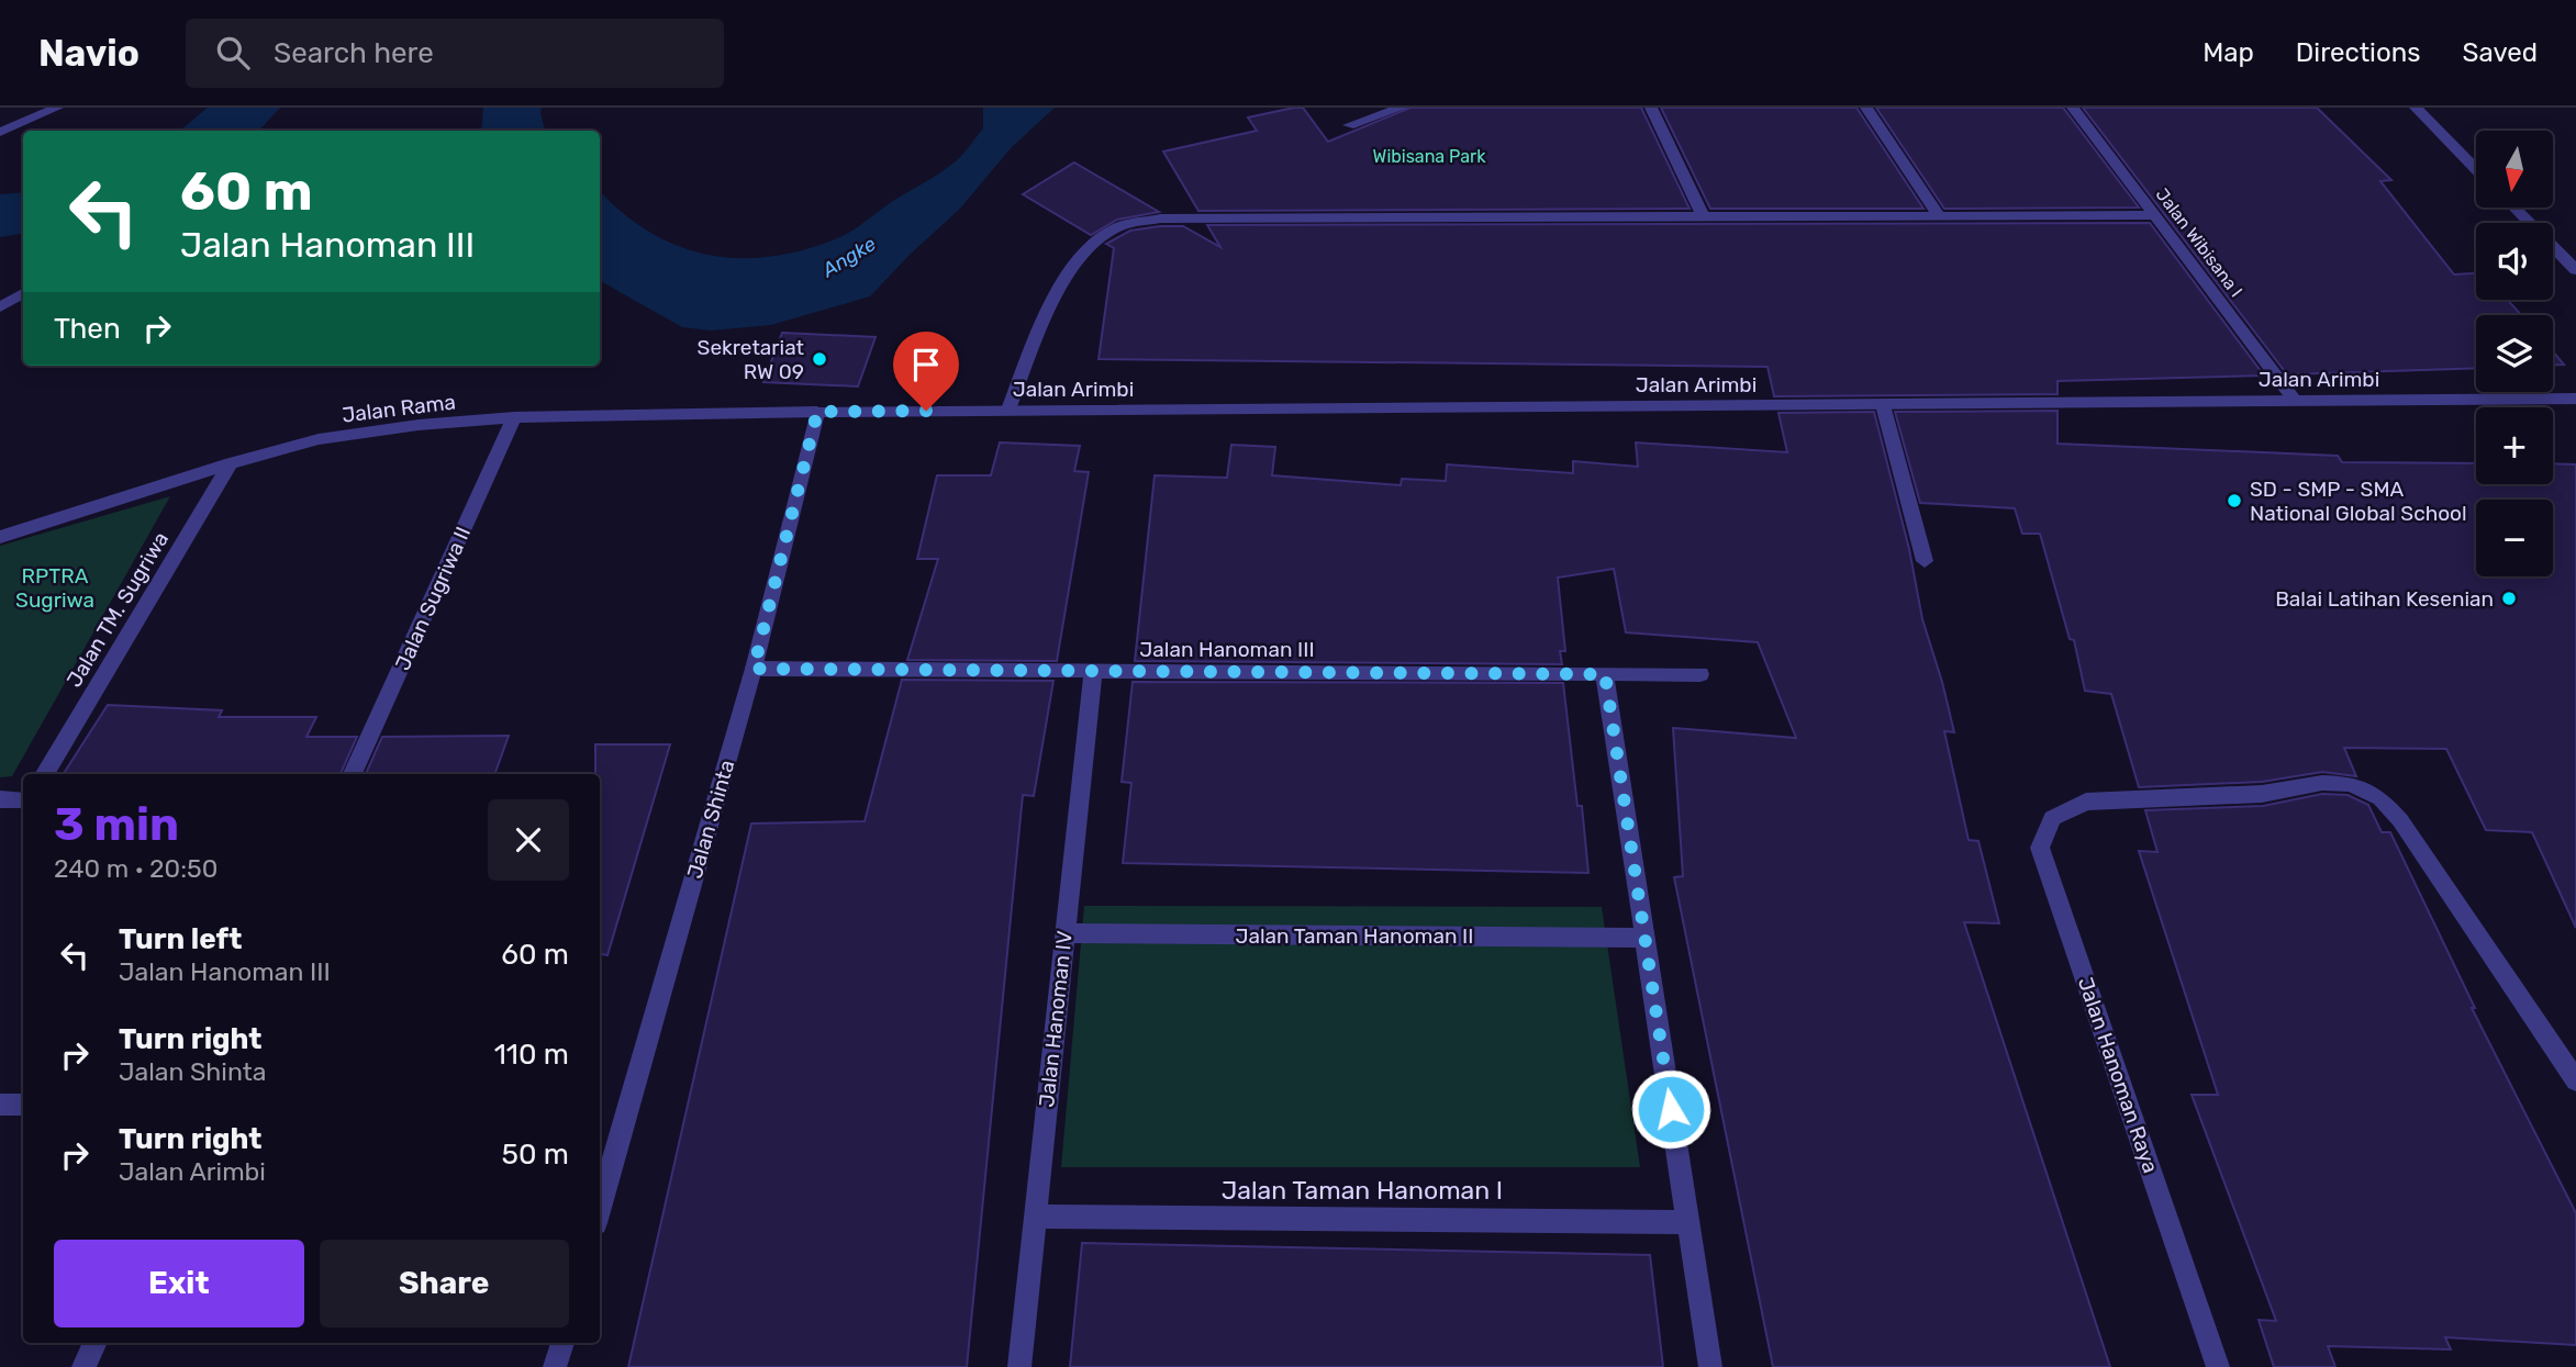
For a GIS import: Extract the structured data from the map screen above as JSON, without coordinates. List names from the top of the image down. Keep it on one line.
{"streets":{"street":["Jalan Wibisana I","Jalan Arimbi","Jalan Rama","Jalan Sugriwa II","Jalan TM. Sugriwa","Jalan Hanoman III","Jalan Shinta","Jalan Taman Hanoman II","Jalan Hanoman IV","Jalan Hanoman Raya","Jalan Taman Hanoman I"]},"crossings":[["Jalan Wibisana I","Jalan Arimbi"],["Jalan Arimbi","Jalan Rama"],["Jalan Arimbi","Jalan Shinta"],["Jalan Rama","Jalan Sugriwa II"],["Jalan Rama","Jalan TM. Sugriwa"],["Jalan Rama","Jalan Shinta"],["Jalan Hanoman III","Jalan Shinta"],["Jalan Hanoman III","Jalan Hanoman IV"],["Jalan Taman Hanoman II","Jalan Hanoman IV"],["Jalan Hanoman IV","Jalan Taman Hanoman I"]],"water":["Angke"],"parks":["Wibisana Park","RPTRA Sugriwa"],"places":["Sekretariat RW 09","SD - SMP - SMA National Global School","Balai Latihan Kesenian"],"north":"bottom","page":{"header":"Navio","search":"Search here","nav":["Map","Directions","Saved"],"map_buttons":["+","−"],"turn":["60 m","Jalan Hanoman III"],"then":"Then","heading":["3 min","240 m · 20:50"],"list":[{"name":"Turn left","note":"Jalan Hanoman III","value":"60 m"},{"name":"Turn right","note":"Jalan Shinta","value":"110 m"},{"name":"Turn right","note":"Jalan Arimbi","value":"50 m"}],"buttons":["Exit","Share"]}}
